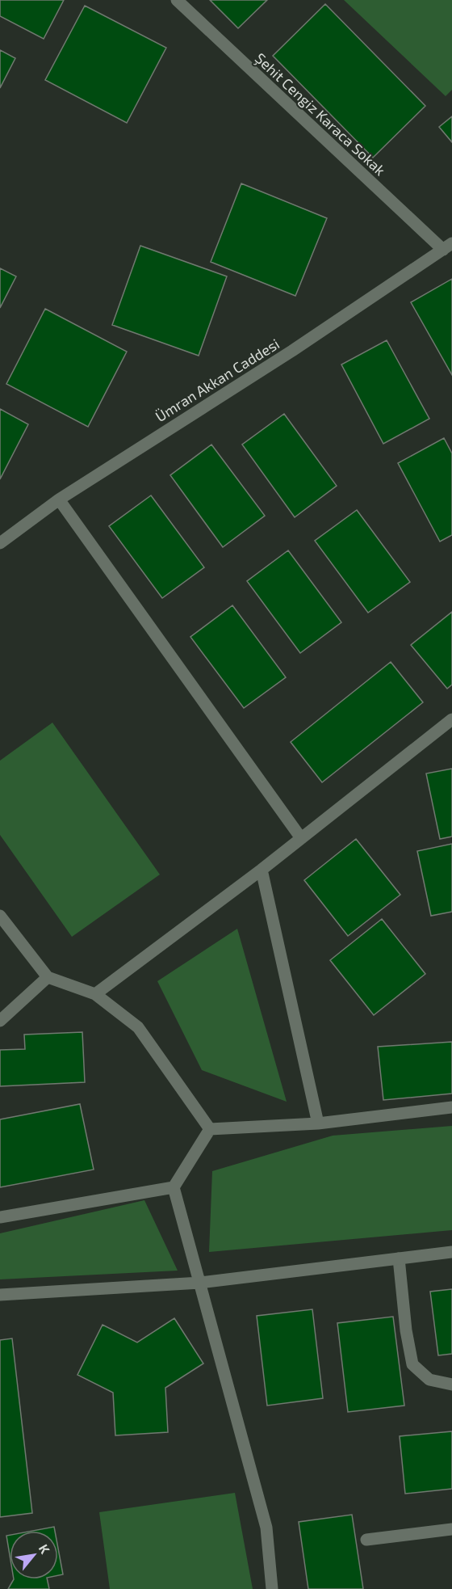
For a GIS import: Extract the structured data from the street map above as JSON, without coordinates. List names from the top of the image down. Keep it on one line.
{"streets":{"street":["Şehit Cengiz Karaca Sokak","Ümran Akkan Caddesi"]},"crossings":[["Şehit Cengiz Karaca Sokak","Ümran Akkan Caddesi"]],"north":"top right"}
